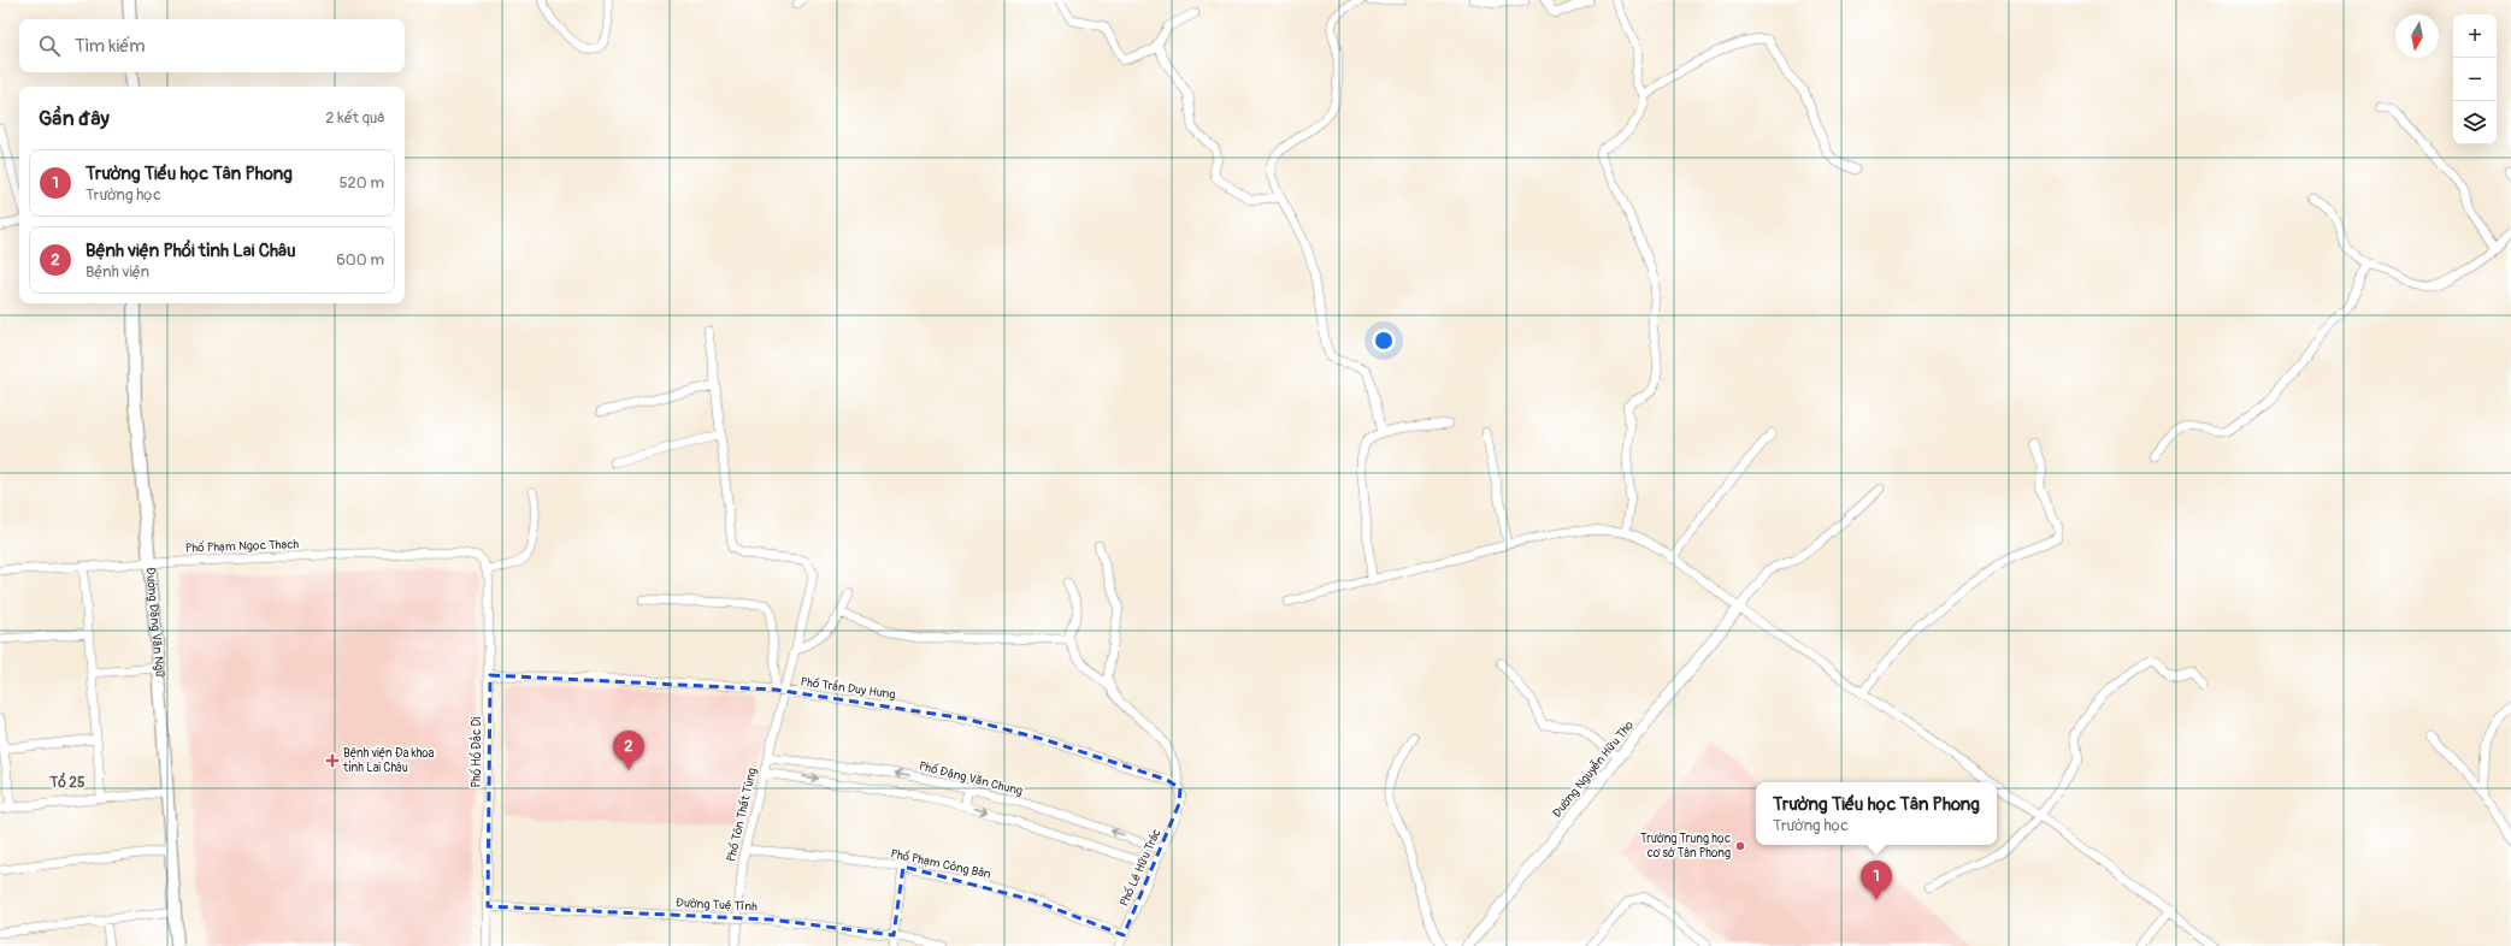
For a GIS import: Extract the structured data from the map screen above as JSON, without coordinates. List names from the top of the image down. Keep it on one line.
{"streets":{"main road":["Đường Đặng Văn Ngữ"],"street":["Phố Phạm Ngọc Thạch","Phố Trần Duy Hưng","Phố Hồ Đắc Di","Đường Nguyễn Hữu Thọ","Phố Đặng Văn Chung","Phố Tôn Thất Tùng","Phố Phạm Công Bân","Phố Lê Hữu Trác","Đường Tuệ Tĩnh"]},"crossings":[["Phố Phạm Ngọc Thạch","Đường Đặng Văn Ngữ"],["Phố Phạm Ngọc Thạch","Phố Hồ Đắc Di"],["Phố Trần Duy Hưng","Phố Hồ Đắc Di"],["Phố Trần Duy Hưng","Phố Tôn Thất Tùng"],["Phố Trần Duy Hưng","Phố Lê Hữu Trác"],["Phố Hồ Đắc Di","Đường Tuệ Tĩnh"],["Phố Đặng Văn Chung","Phố Tôn Thất Tùng"],["Phố Đặng Văn Chung","Phố Lê Hữu Trác"],["Phố Tôn Thất Tùng","Phố Phạm Công Bân"],["Phố Tôn Thất Tùng","Đường Tuệ Tĩnh"],["Phố Phạm Công Bân","Phố Lê Hữu Trác"]],"districts":["Tổ 25"],"places":{"health":["Bệnh viện Đa khoa tỉnh Lai Châu"],"other":["Trường Trung học cơ sở Tân Phong"]},"north":"bottom","page":{"map_buttons":["+","−"],"search":"Tìm kiếm","heading":["Gần đây","2 kết quả"],"list":[{"mark":"1","name":"Trường Tiểu học Tân Phong","note":"Trường học","value":"520 m"},{"mark":"2","name":"Bệnh viện Phổi tỉnh Lai Châu","note":"Bệnh viện","value":"600 m"}],"pins":["2","1"],"popup":["Trường Tiểu học Tân Phong","Trường học"]}}
